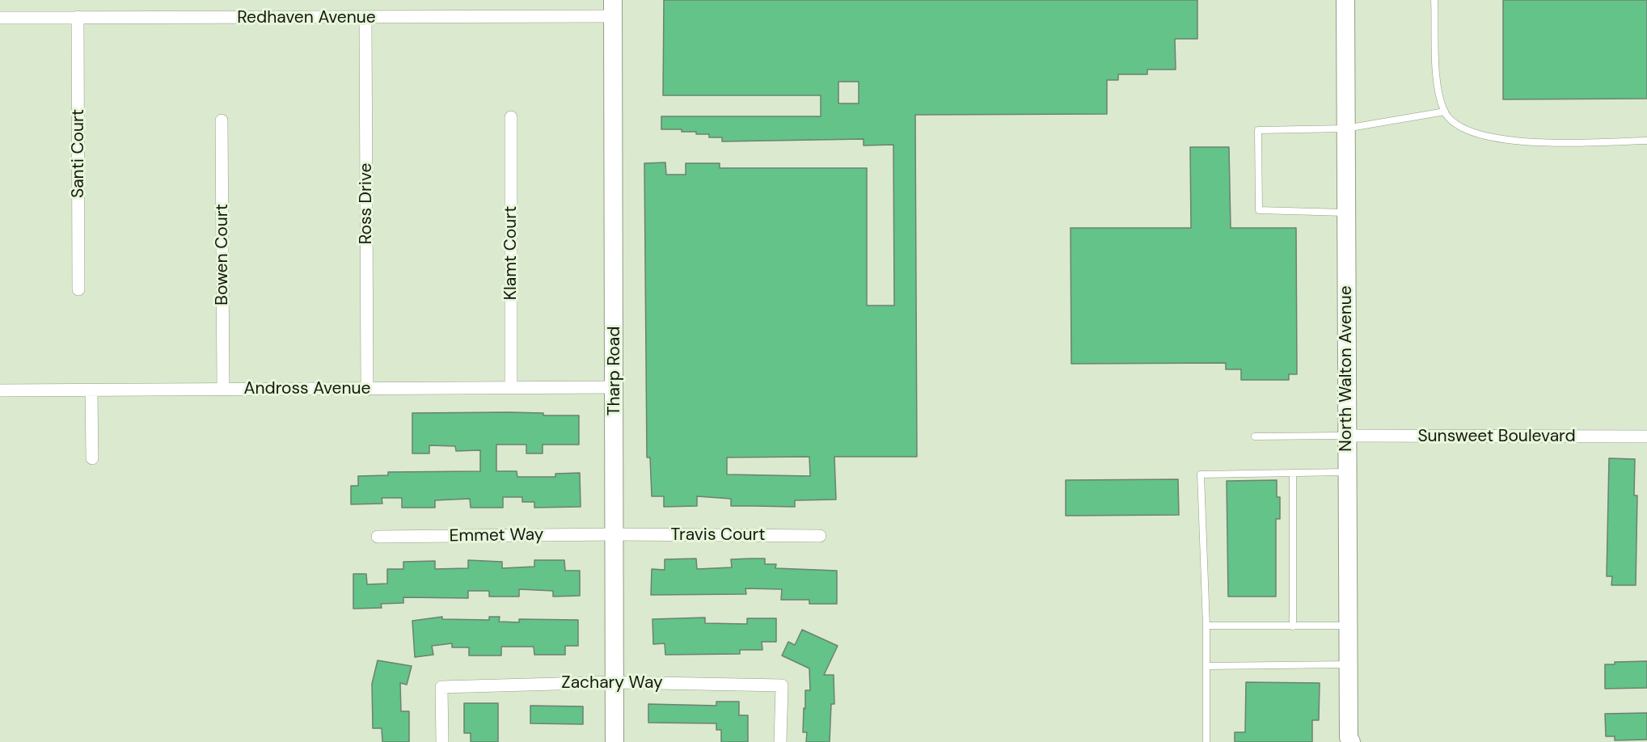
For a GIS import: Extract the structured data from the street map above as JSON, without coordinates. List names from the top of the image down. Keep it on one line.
{"streets":{"main road":["North Walton Avenue","Tharp Road"],"street":["Redhaven Avenue","Santi Court","Ross Drive","Klamt Court","Bowen Court","Andross Avenue","Sunsweet Boulevard","Travis Court","Emmet Way","Zachary Way"]},"crossings":[["Redhaven Avenue","Santi Court"],["Redhaven Avenue","Ross Drive"],["Redhaven Avenue","Tharp Road"],["Ross Drive","Andross Avenue"],["Klamt Court","Andross Avenue"],["Bowen Court","Andross Avenue"],["North Walton Avenue","Sunsweet Boulevard"],["Tharp Road","Andross Avenue"],["Tharp Road","Travis Court"],["Tharp Road","Emmet Way"],["Tharp Road","Zachary Way"],["Travis Court","Emmet Way"]]}
